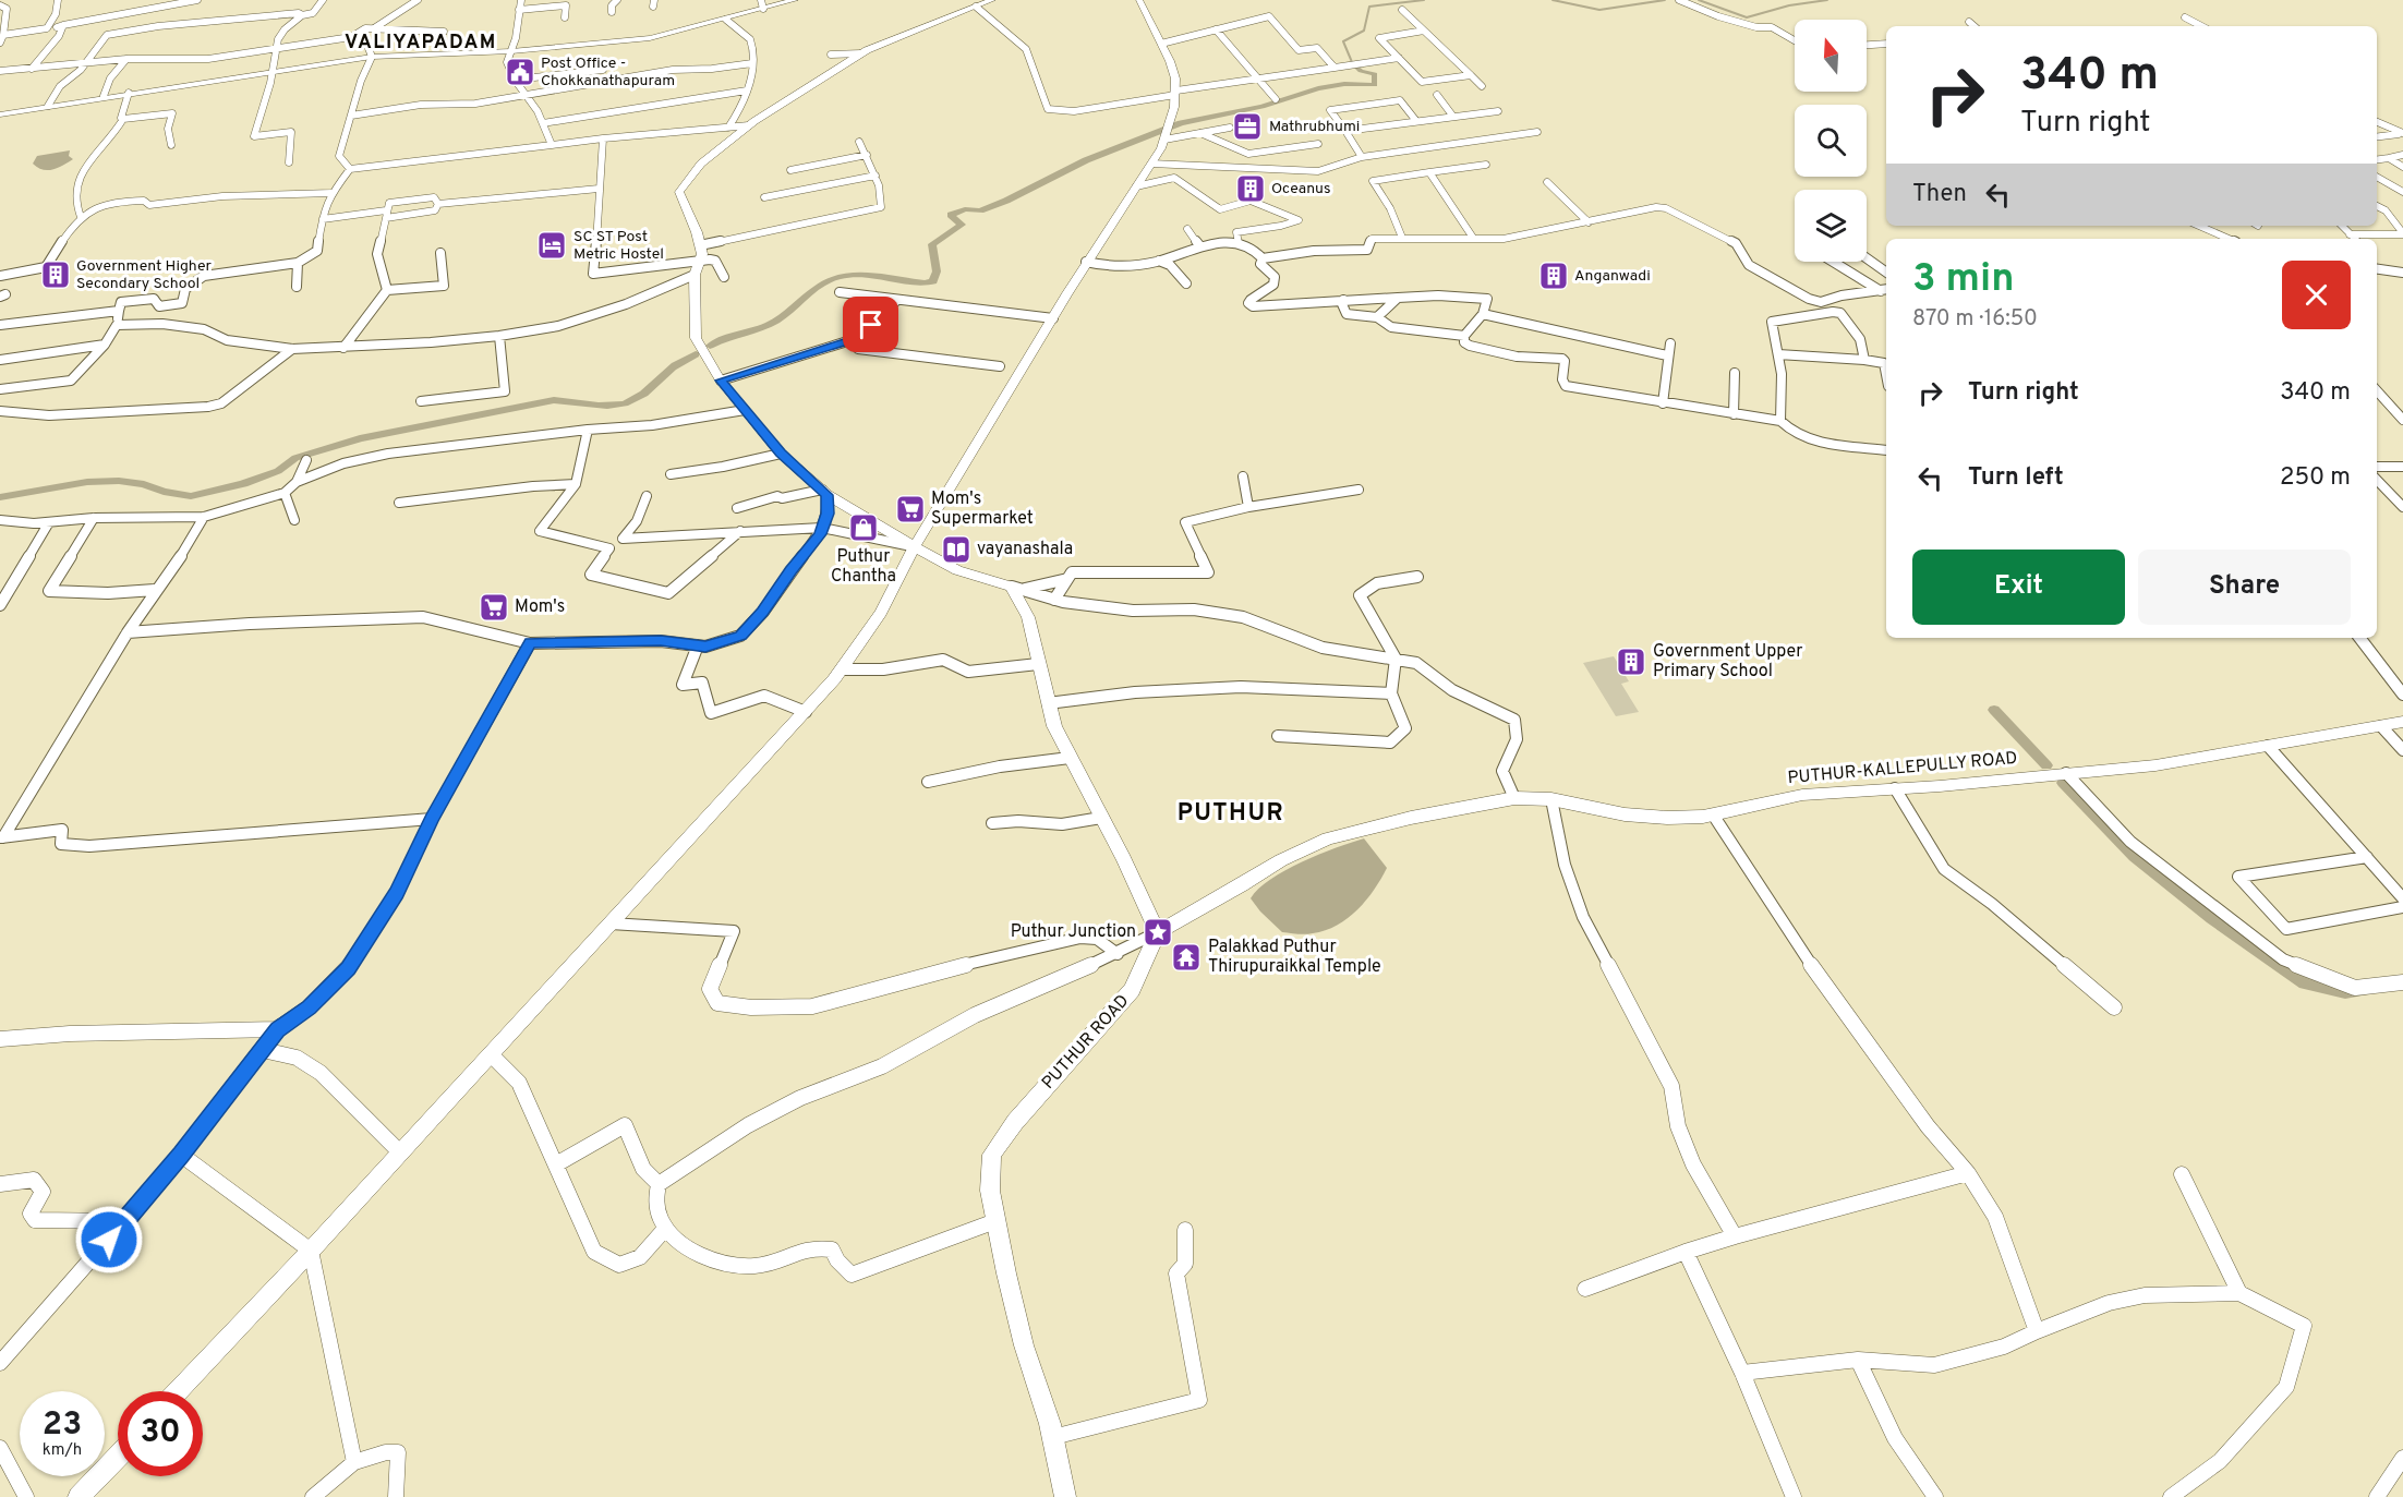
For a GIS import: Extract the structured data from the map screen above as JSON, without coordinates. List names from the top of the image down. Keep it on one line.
{"streets":{"street":["PUTHUR-KALLEPULLY ROAD","PUTHUR ROAD"]},"crossings":[["PUTHUR-KALLEPULLY ROAD","PUTHUR ROAD"]],"districts":["VALIYAPADAM","PUTHUR"],"places":{"public building":["Post Office - Chokkanathapuram"],"office":["Mathrubhumi"],"building":["Oceanus","Government Higher Secondary School","Anganwadi","Government Upper Primary School"],"hotel":["SC ST Post Metric Hostel"],"supermarket":["Mom's Supermarket","Mom's"],"shop":["Puthur Chantha"],"library":["vayanashala"],"place":["Puthur Junction"],"temple":["Palakkad Puthur Thirupuraikkal Temple"]},"north":"top","page":{"turn":["340 m","Turn right"],"then":"Then","heading":["3 min","870 m · 16:50"],"list":[{"name":"Turn right","value":"340 m"},{"name":"Turn left","value":"250 m"}],"buttons":["Exit","Share"],"speed":"23 km/h","limit":"30"}}
